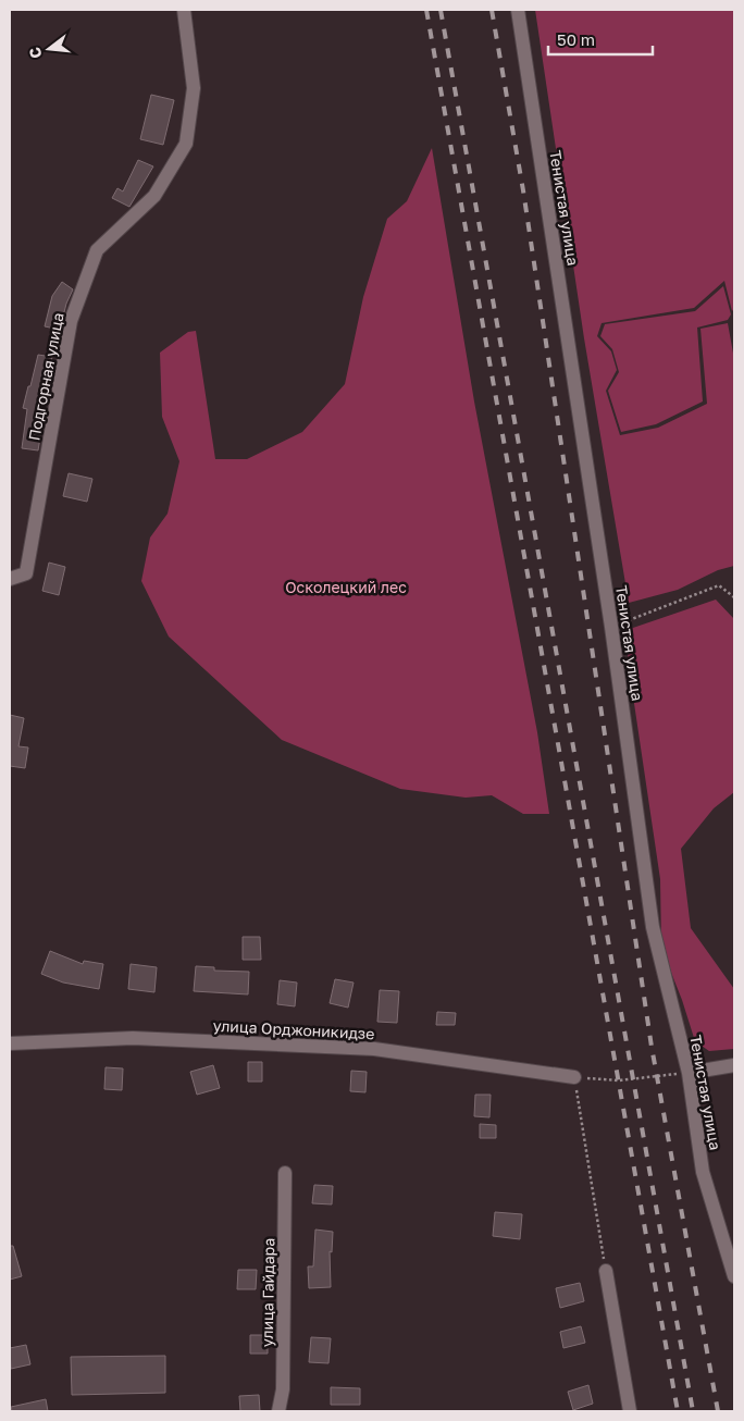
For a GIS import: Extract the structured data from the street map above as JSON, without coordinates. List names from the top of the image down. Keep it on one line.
{"streets":{"street":["Тенистая улица","Подгорная улица","улица Орджоникидзе","улица Гайдара"]},"parks":["Осколецкий лес"],"scale_bar":"50 m","north":"left"}
